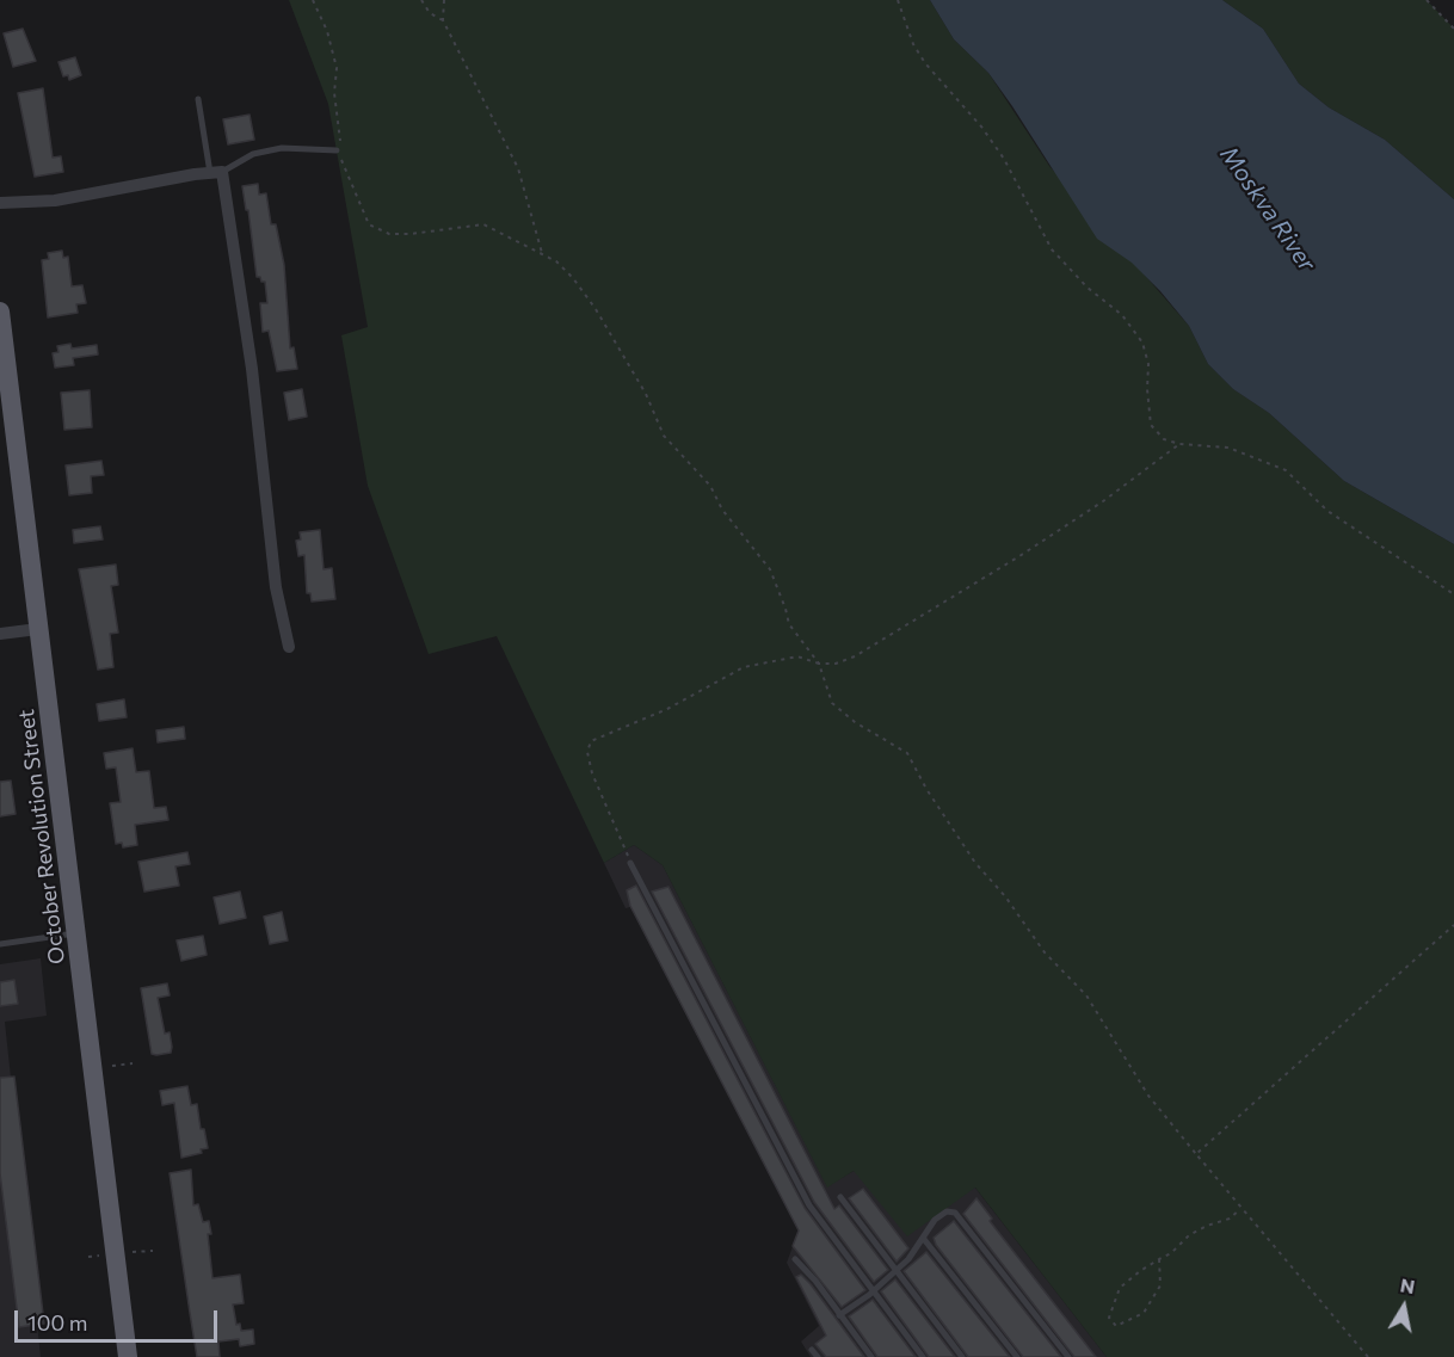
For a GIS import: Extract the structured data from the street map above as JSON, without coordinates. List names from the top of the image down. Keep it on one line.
{"streets":{"main road":["October Revolution Street"]},"water":["Moskva River"],"scale_bar":"100 m","north":"top"}
